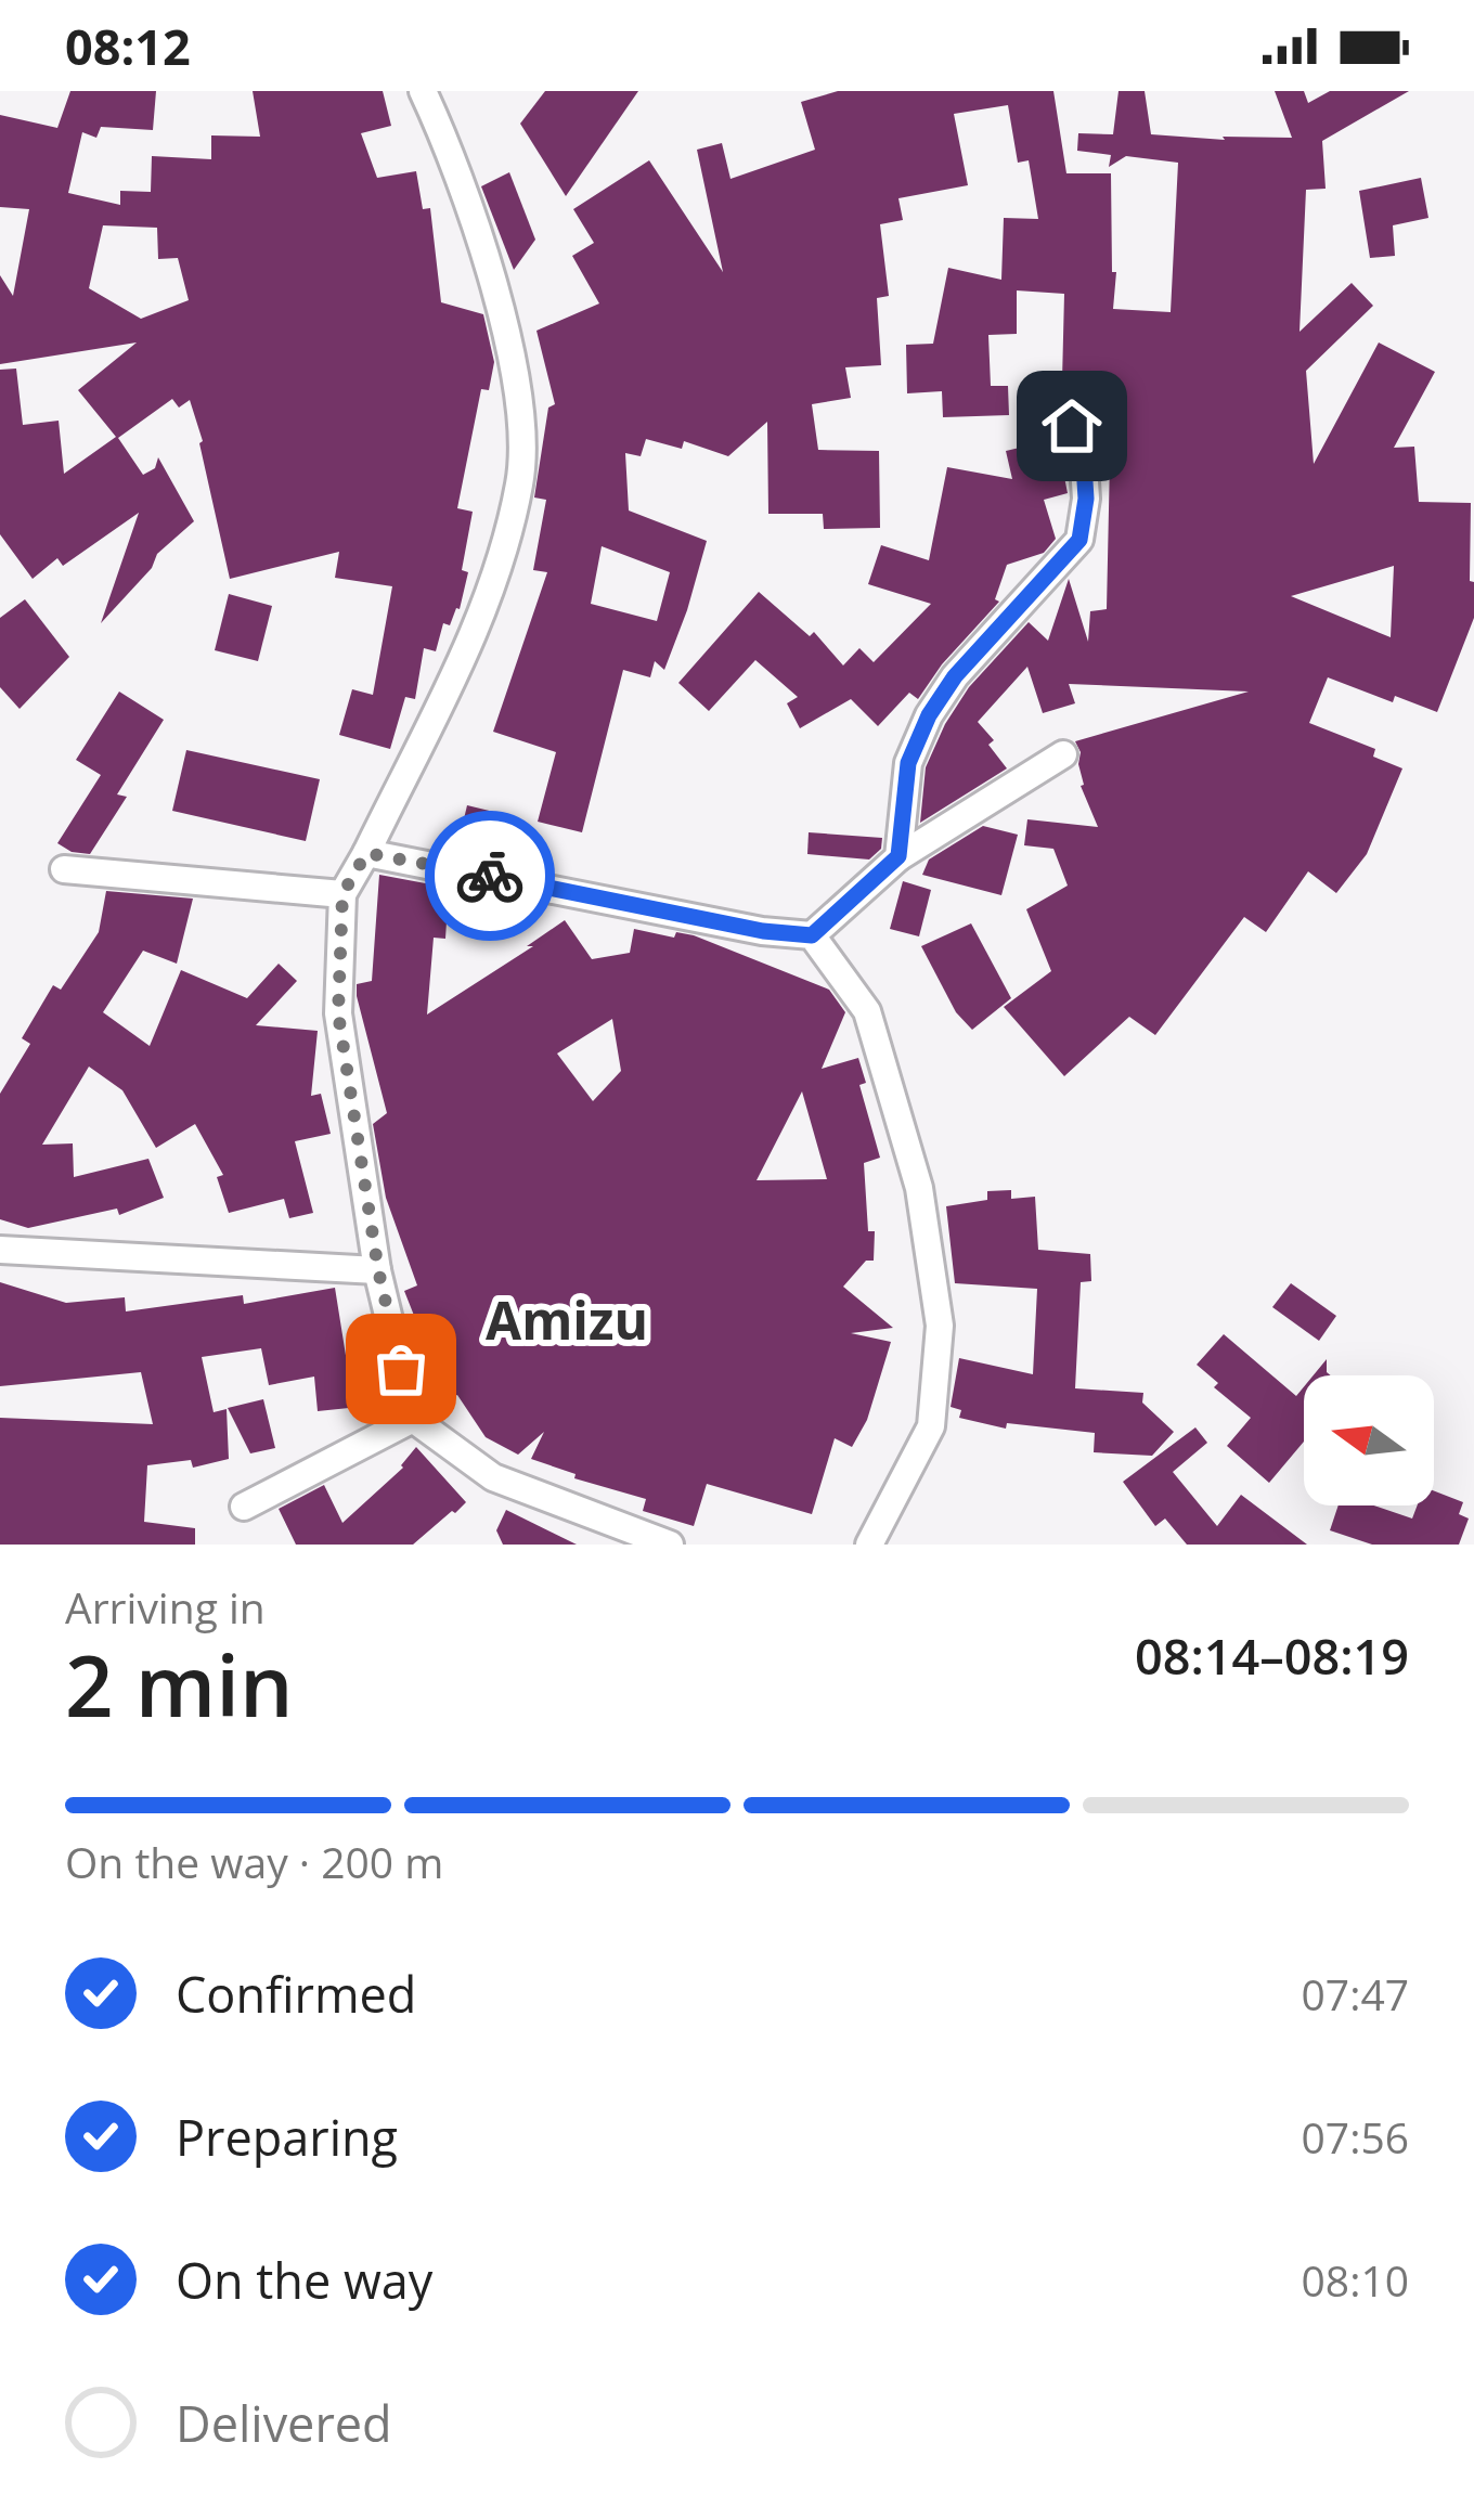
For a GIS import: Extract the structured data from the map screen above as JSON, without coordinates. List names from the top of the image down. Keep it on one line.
{"districts":["Amizu"],"north":"left","page":{"status":"08:12","heading":["2 min","Arriving in","08:14–08:19"],"bar":"On the way · 200 m","list":[["Confirmed","07:47"],["Preparing","07:56"],["On the way","08:10"],"Delivered"]}}
